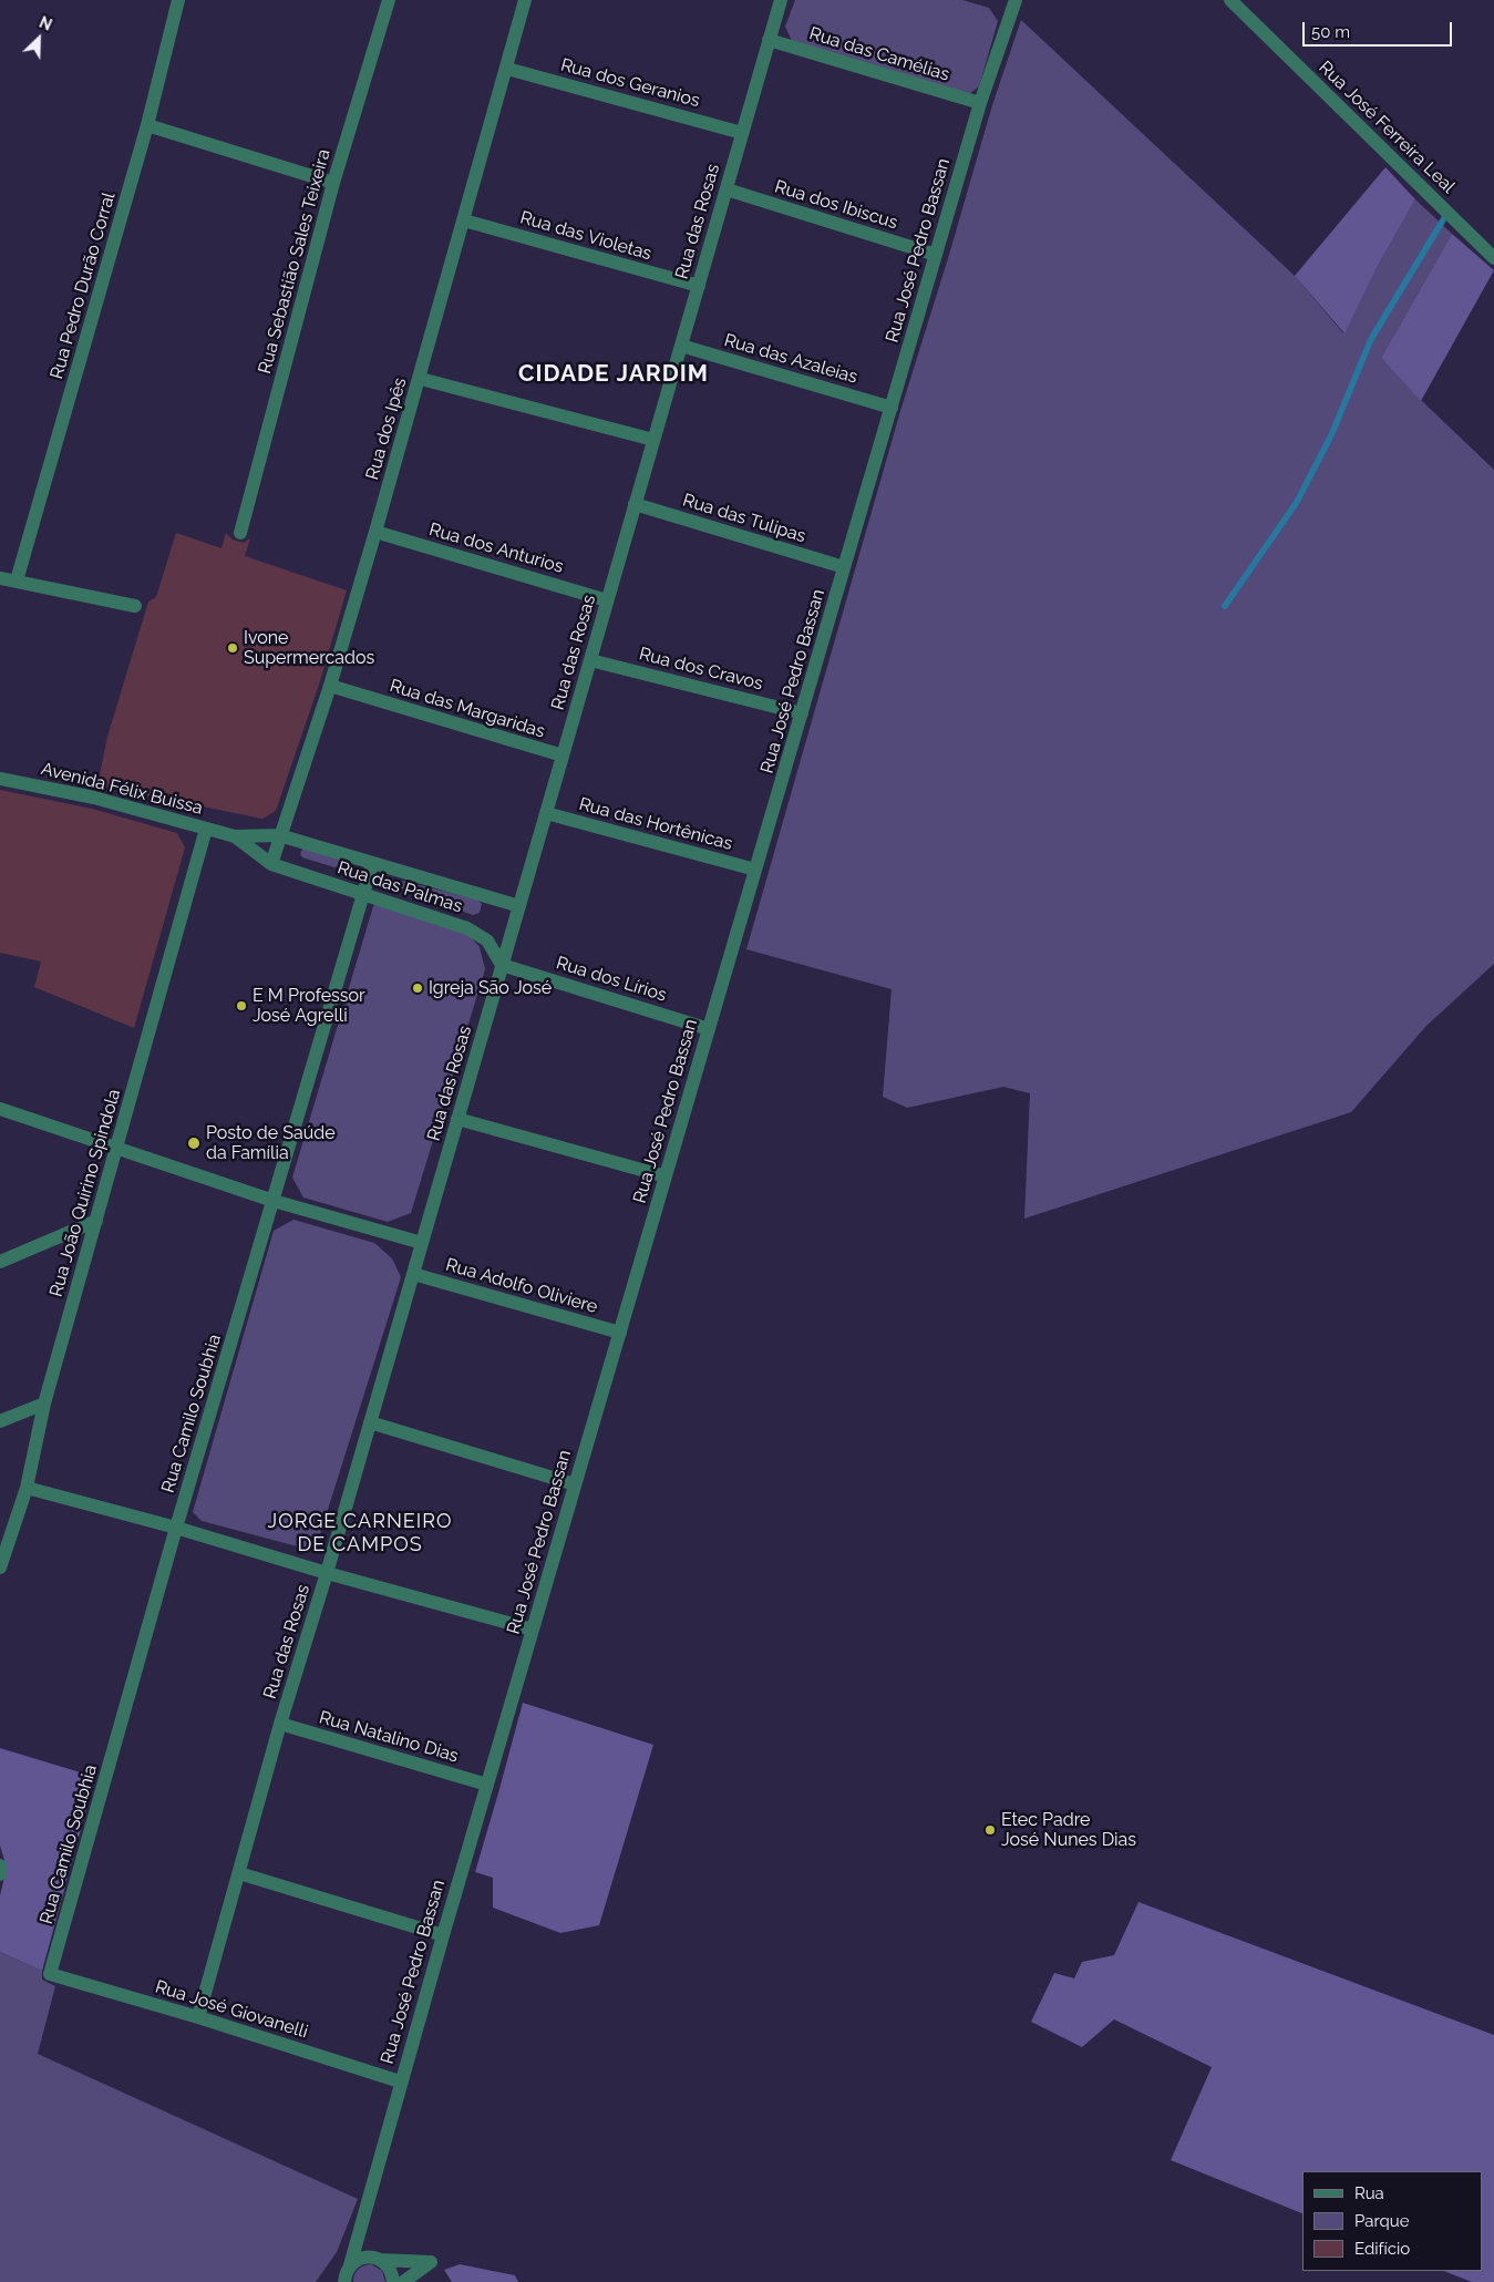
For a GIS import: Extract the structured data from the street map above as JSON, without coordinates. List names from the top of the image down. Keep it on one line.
{"streets":{"street":["Rua das Camélias","Rua dos Geranios","Rua José Ferreira Leal","Rua dos Ibiscus","Rua das Rosas","Rua das Violetas","Rua José Pedro Bassan","Rua Sebastião Sales Teixeira","Rua Pedro Durão Corral","Rua das Azaleias","Rua dos Ipês","Rua das Tulipas","Rua dos Anturios","Rua dos Cravos","Rua das Margaridas","Avenida Félix Buissa","Rua das Hortênicas","Rua das Palmas","Rua dos Lírios","Rua João Quirino Spindola","Rua Adolfo Oliviere","Rua Camilo Soubhia","Rua Natalino Dias","Rua José Giovanelli"]},"crossings":[["Rua das Camélias","Rua das Rosas"],["Rua das Camélias","Rua José Pedro Bassan"],["Rua dos Geranios","Rua das Rosas"],["Rua dos Geranios","Rua dos Ipês"],["Rua dos Ibiscus","Rua das Rosas"],["Rua dos Ibiscus","Rua José Pedro Bassan"],["Rua das Rosas","Rua das Violetas"],["Rua das Rosas","Rua das Azaleias"],["Rua das Rosas","Rua das Tulipas"],["Rua das Rosas","Rua dos Anturios"],["Rua das Rosas","Rua dos Cravos"],["Rua das Rosas","Rua das Margaridas"],["Rua das Rosas","Rua das Hortênicas"],["Rua das Rosas","Rua das Palmas"],["Rua das Rosas","Rua dos Lírios"],["Rua das Rosas","Rua Adolfo Oliviere"],["Rua das Rosas","Rua Natalino Dias"],["Rua das Rosas","Rua José Giovanelli"],["Rua das Violetas","Rua dos Ipês"],["Rua José Pedro Bassan","Rua das Azaleias"],["Rua José Pedro Bassan","Rua das Tulipas"],["Rua José Pedro Bassan","Rua dos Cravos"],["Rua José Pedro Bassan","Rua das Hortênicas"],["Rua José Pedro Bassan","Rua dos Lírios"],["Rua José Pedro Bassan","Rua Adolfo Oliviere"],["Rua José Pedro Bassan","Rua Natalino Dias"],["Rua José Pedro Bassan","Rua José Giovanelli"],["Rua dos Ipês","Rua dos Anturios"],["Rua dos Ipês","Rua das Margaridas"],["Rua dos Ipês","Avenida Félix Buissa"],["Rua dos Ipês","Rua das Palmas"],["Avenida Félix Buissa","Rua das Palmas"],["Avenida Félix Buissa","Rua João Quirino Spindola"],["Rua das Palmas","Rua dos Lírios"],["Rua das Palmas","Rua Camilo Soubhia"],["Rua Camilo Soubhia","Rua José Giovanelli"]],"districts":["CIDADE JARDIM","JORGE CARNEIRO DE CAMPOS"],"places":["Ivone Supermercados","Igreja São José","E M Professor José Agrelli","Posto de Saúde da Família","Etec Padre José Nunes Dias"],"legend":["Rua","Parque","Edifício"],"scale_bar":"50 m","north":"top right"}
